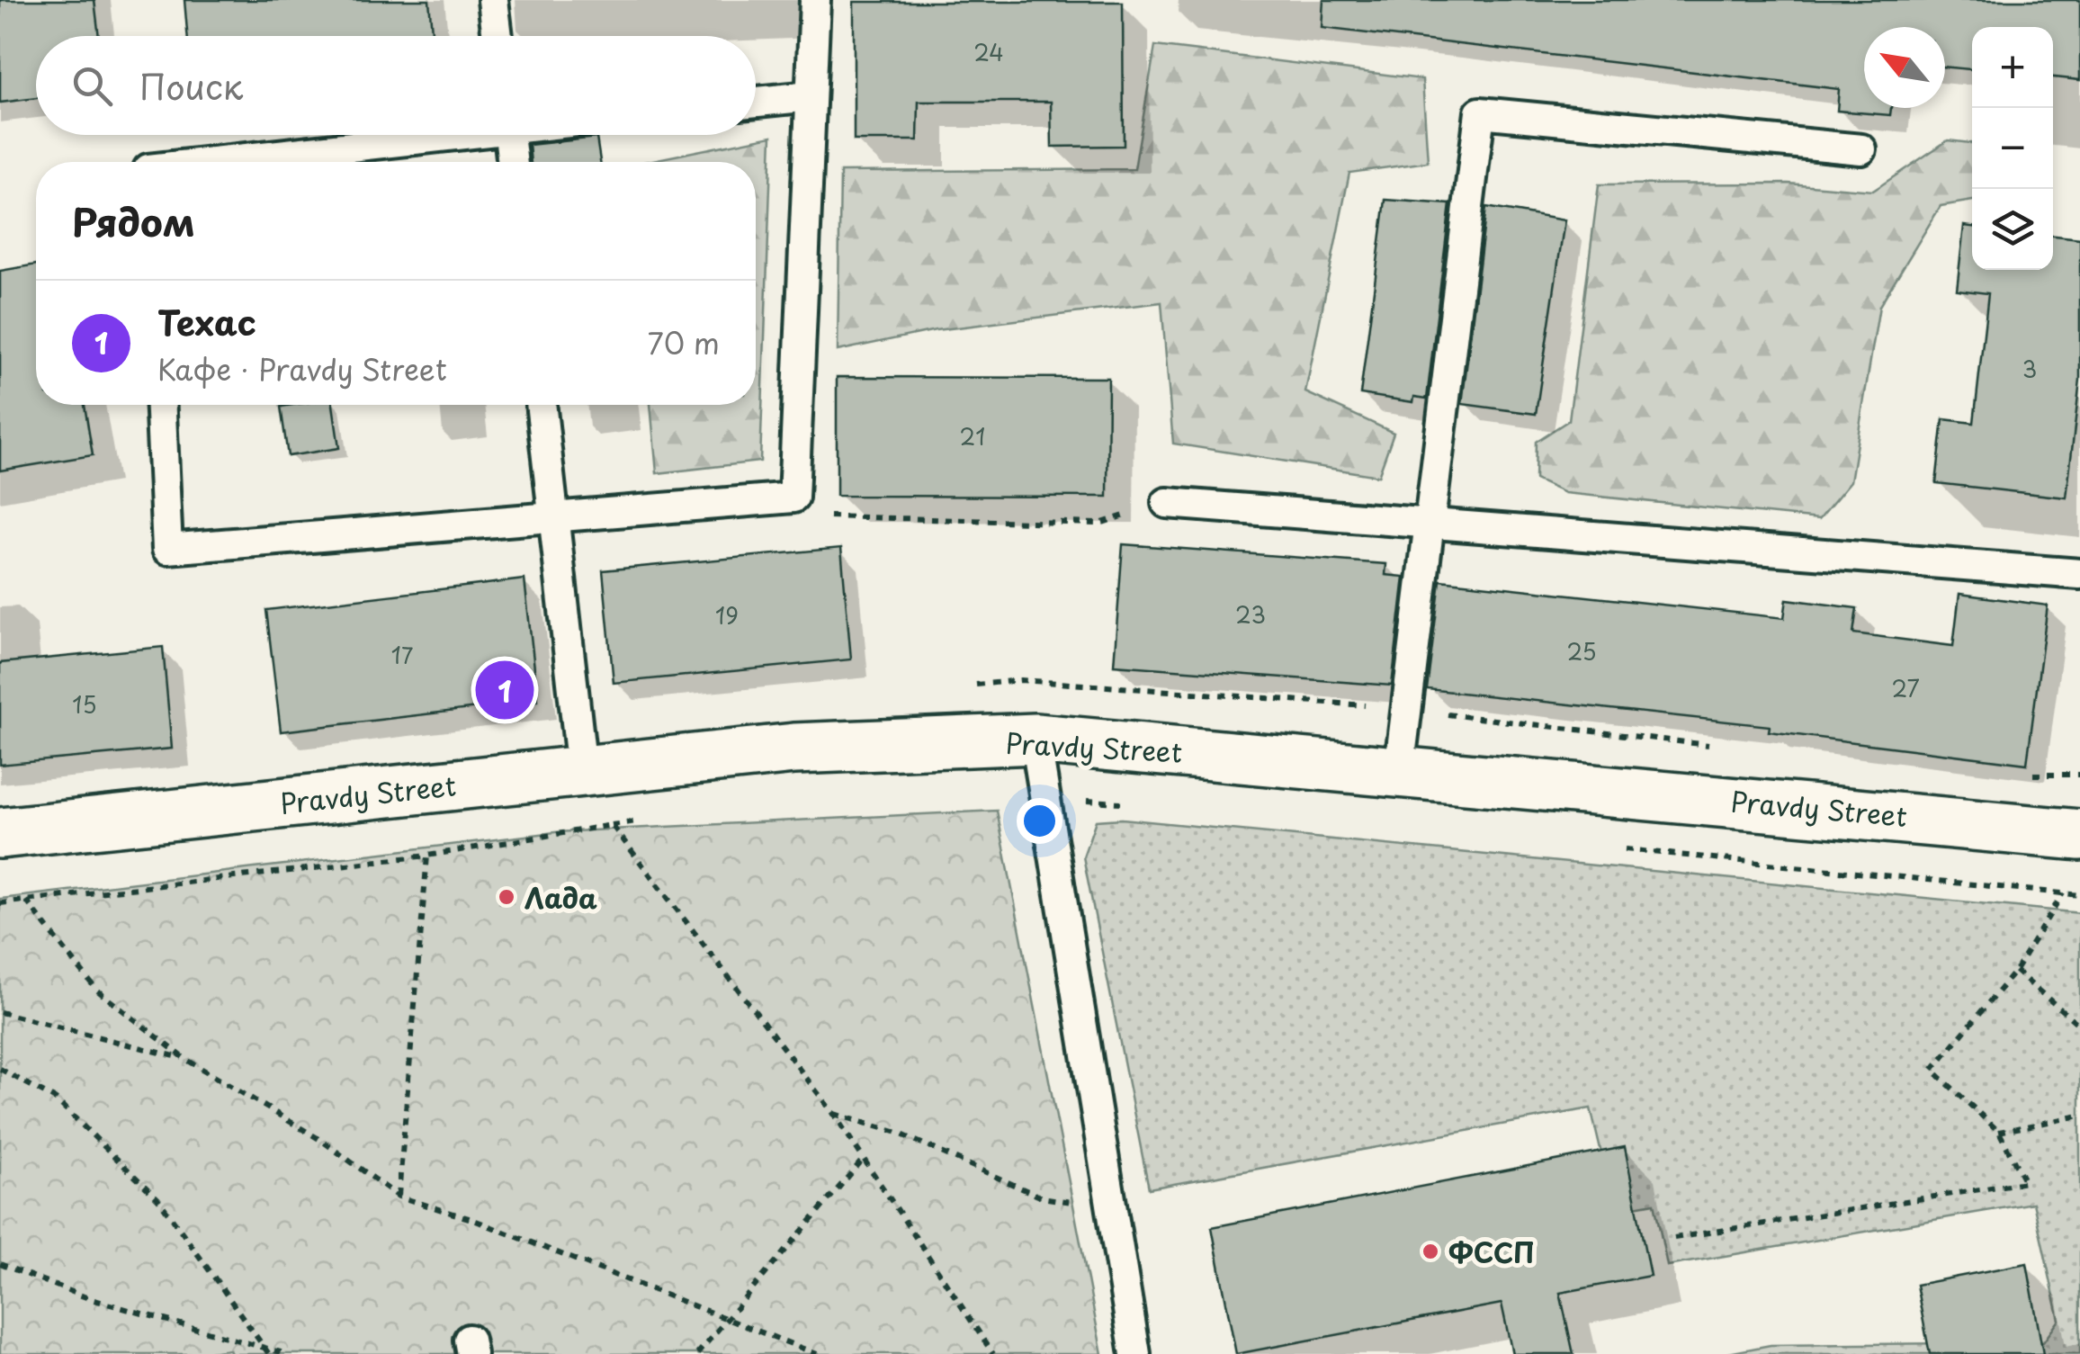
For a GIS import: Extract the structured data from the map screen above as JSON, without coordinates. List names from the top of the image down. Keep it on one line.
{"streets":{"main road":["Pravdy Street"]},"places":["Лада","ФССП"],"house_numbers":["24","3","21","23","19","25","17","27","15"],"north":"top left","page":{"map_buttons":["+","−"],"search":"Поиск","heading":"Рядом","list":[{"mark":"1","name":"Техас","note":"Кафе · Pravdy Street","value":"70 m"}],"pins":"1"}}
